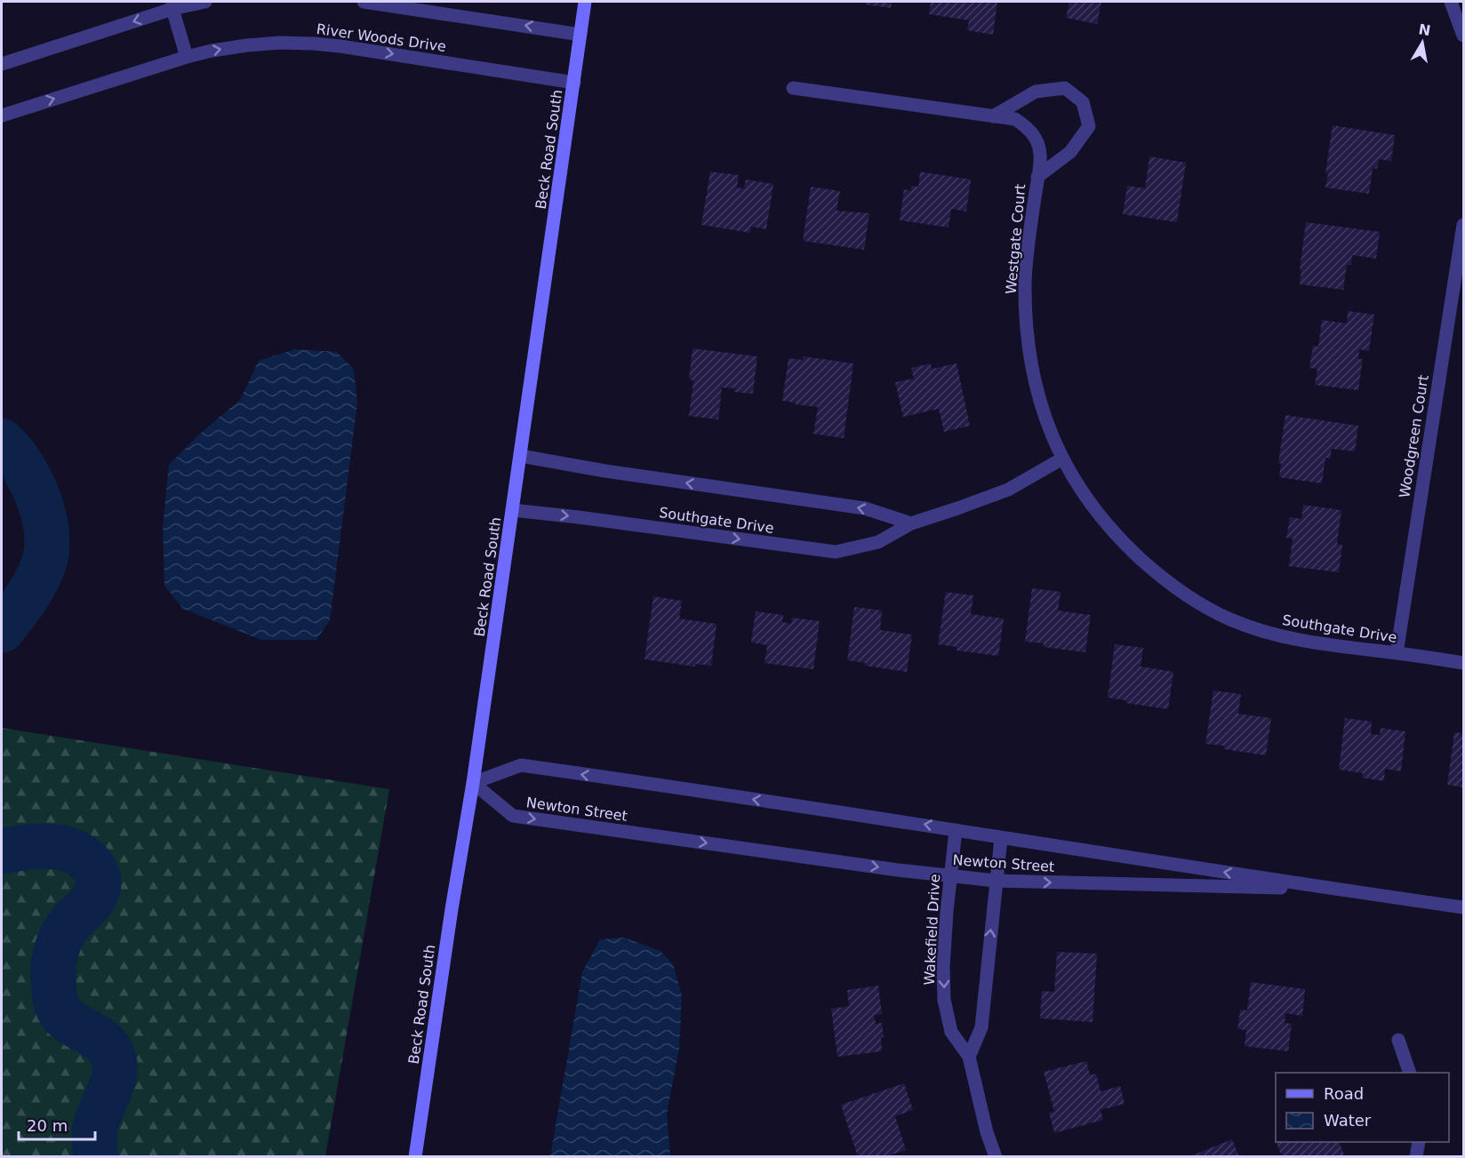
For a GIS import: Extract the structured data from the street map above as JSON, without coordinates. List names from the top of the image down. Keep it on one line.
{"streets":{"main road":["Beck Road South"],"street":["River Woods Drive","Westgate Court","Woodgreen Court","Southgate Drive","Newton Street","Wakefield Drive"]},"crossings":[["River Woods Drive","Beck Road South"],["Beck Road South","Southgate Drive"],["Beck Road South","Newton Street"],["Westgate Court","Southgate Drive"],["Woodgreen Court","Southgate Drive"],["Newton Street","Wakefield Drive"]],"legend":["Road","Water"],"scale_bar":"20 m","north":"top"}
